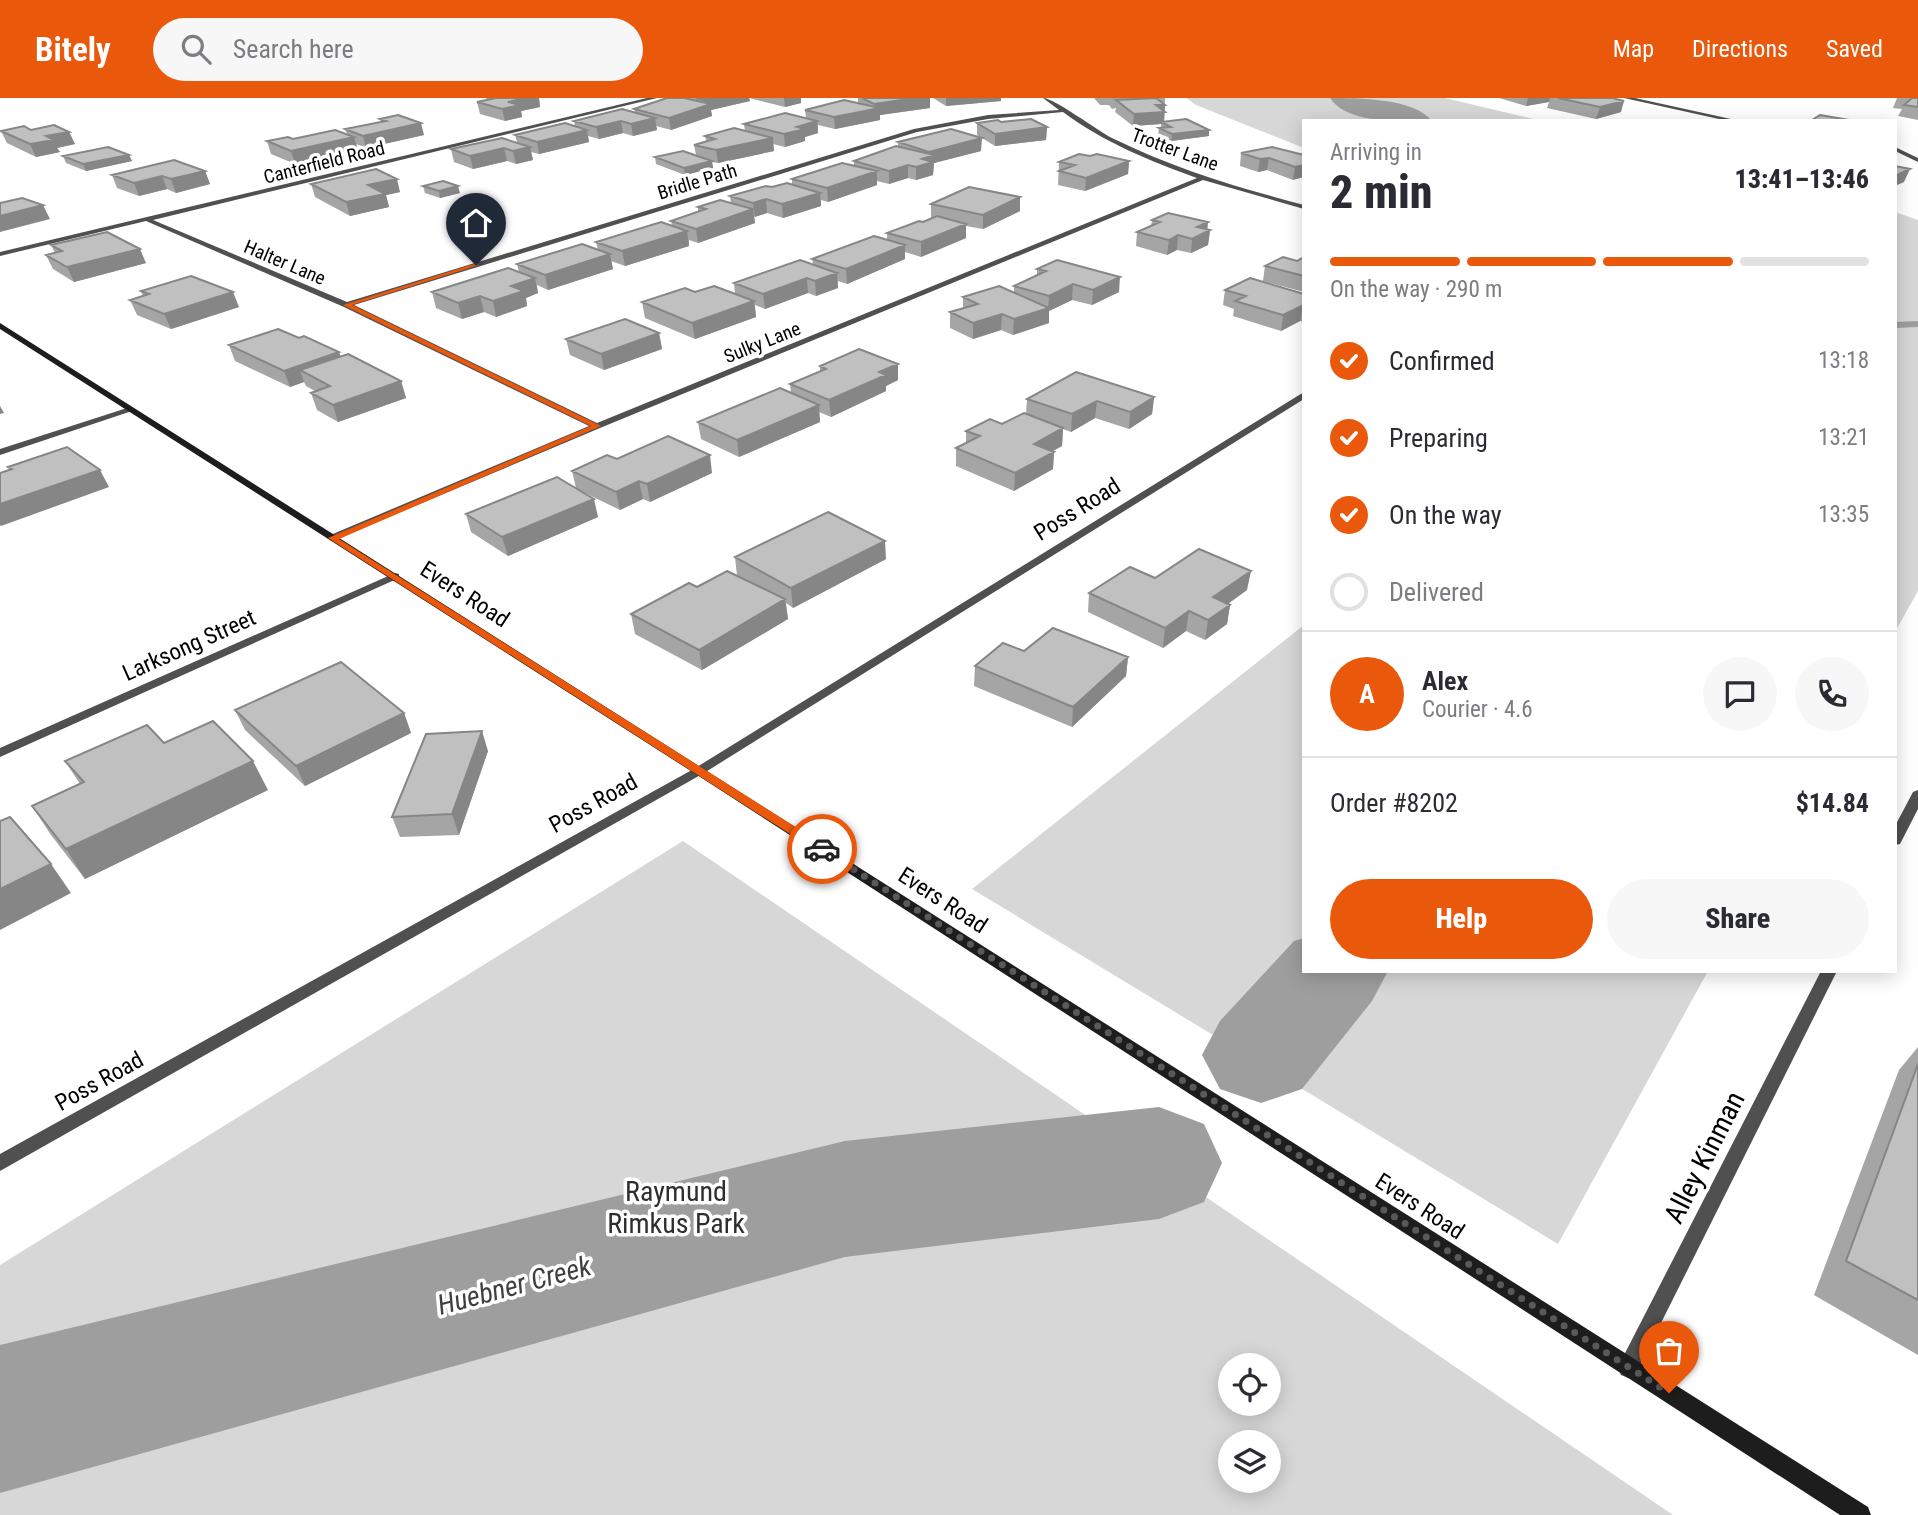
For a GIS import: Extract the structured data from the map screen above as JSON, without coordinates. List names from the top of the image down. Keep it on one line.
{"streets":{"main road":["Evers Road"],"street":["Trotter Lane","Canterfield Road","Bridle Path","Halter Lane","Sulky Lane","Poss Road","Larksong Street","Alley Kinman"]},"crossings":[["Trotter Lane","Bridle Path"],["Trotter Lane","Sulky Lane"],["Canterfield Road","Halter Lane"],["Bridle Path","Halter Lane"],["Halter Lane","Sulky Lane"],["Sulky Lane","Evers Road"],["Poss Road","Evers Road"],["Evers Road","Larksong Street"],["Evers Road","Alley Kinman"]],"water":["Huebner Creek"],"parks":["Raymund Rimkus Park"],"page":{"header":"Bitely","search":"Search here","nav":["Map","Directions","Saved"],"heading":["2 min","Arriving in","13:41–13:46"],"panel":["Alex","Courier · 4.6","Order #8202","$14.84"],"bar":"On the way · 290 m","list":[["Confirmed","13:18"],["Preparing","13:21"],["On the way","13:35"],"Delivered"],"round":"A","buttons":["Help","Share"]}}
